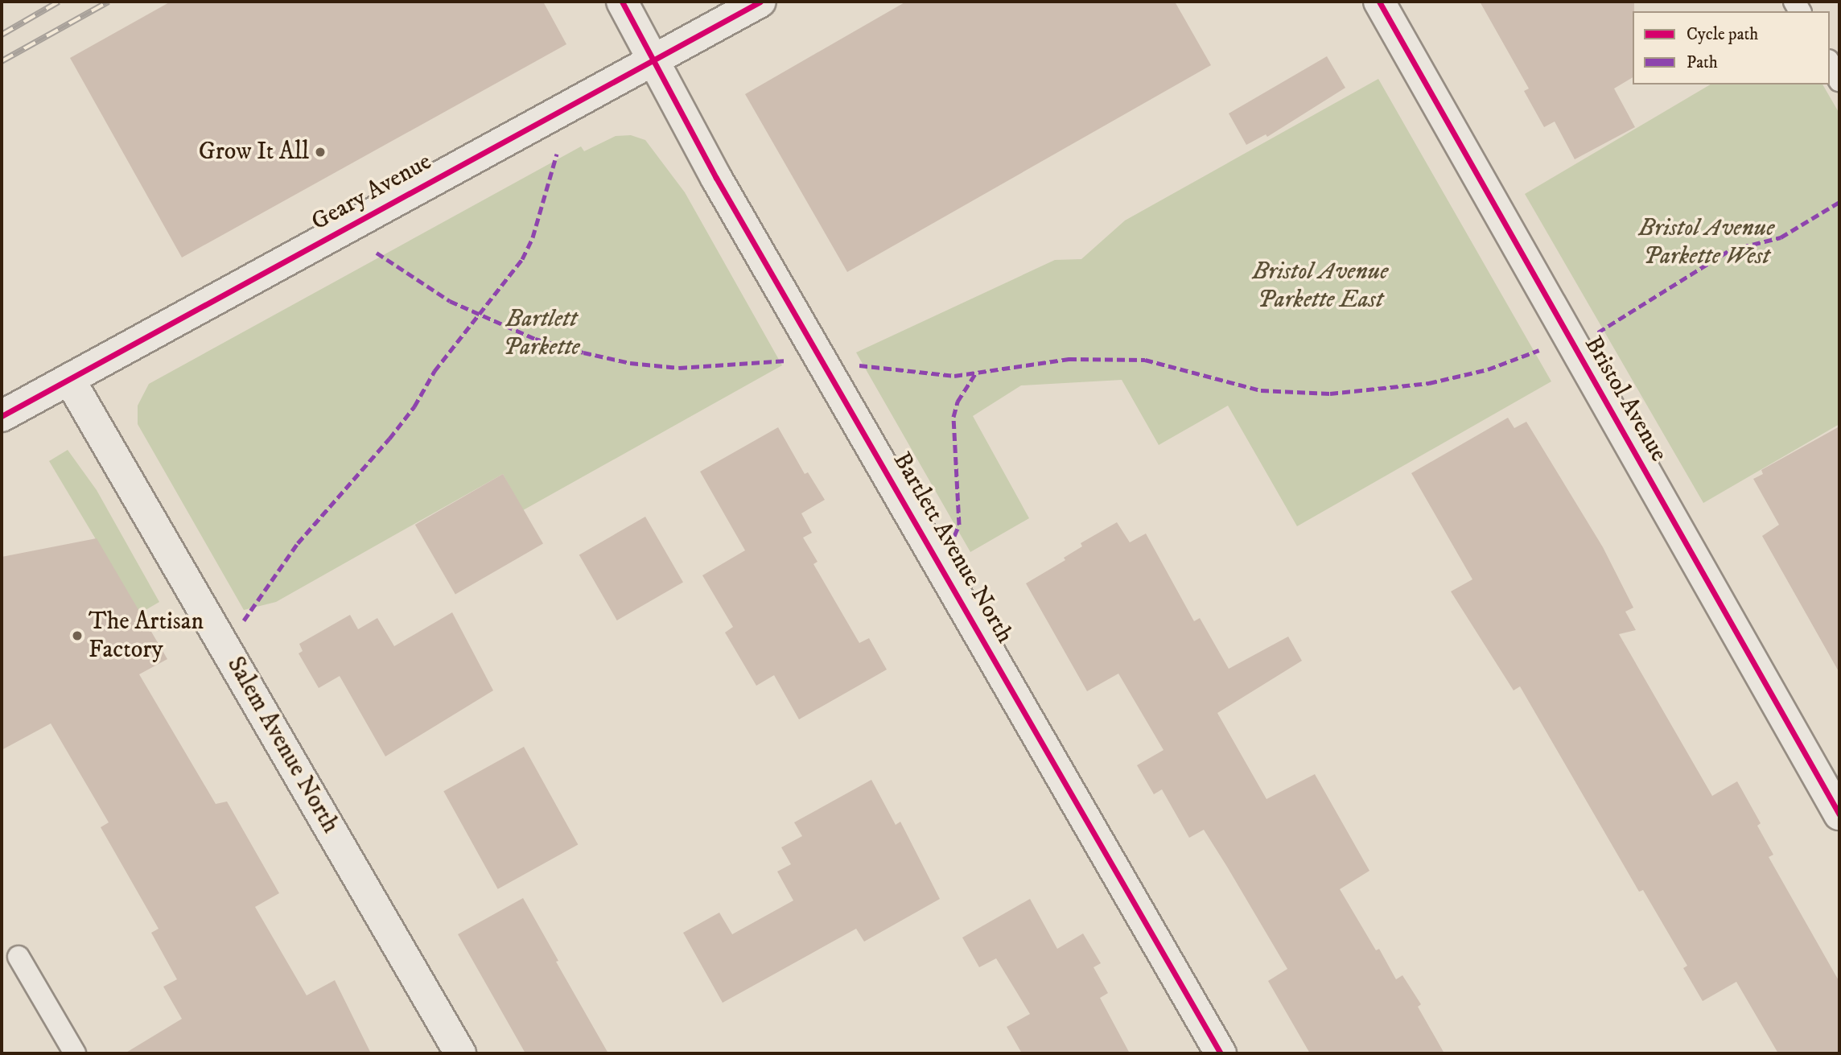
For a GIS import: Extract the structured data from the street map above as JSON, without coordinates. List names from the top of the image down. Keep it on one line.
{"streets":{"street":["Geary Avenue","Bristol Avenue","Bartlett Avenue North","Salem Avenue North"]},"crossings":[["Geary Avenue","Bartlett Avenue North"],["Geary Avenue","Salem Avenue North"]],"parks":["Bristol Avenue Parkette West","Bristol Avenue Parkette East","Bartlett Parkette"],"places":["Grow It All","The Artisan Factory"],"legend":["Cycle path","Path"]}
